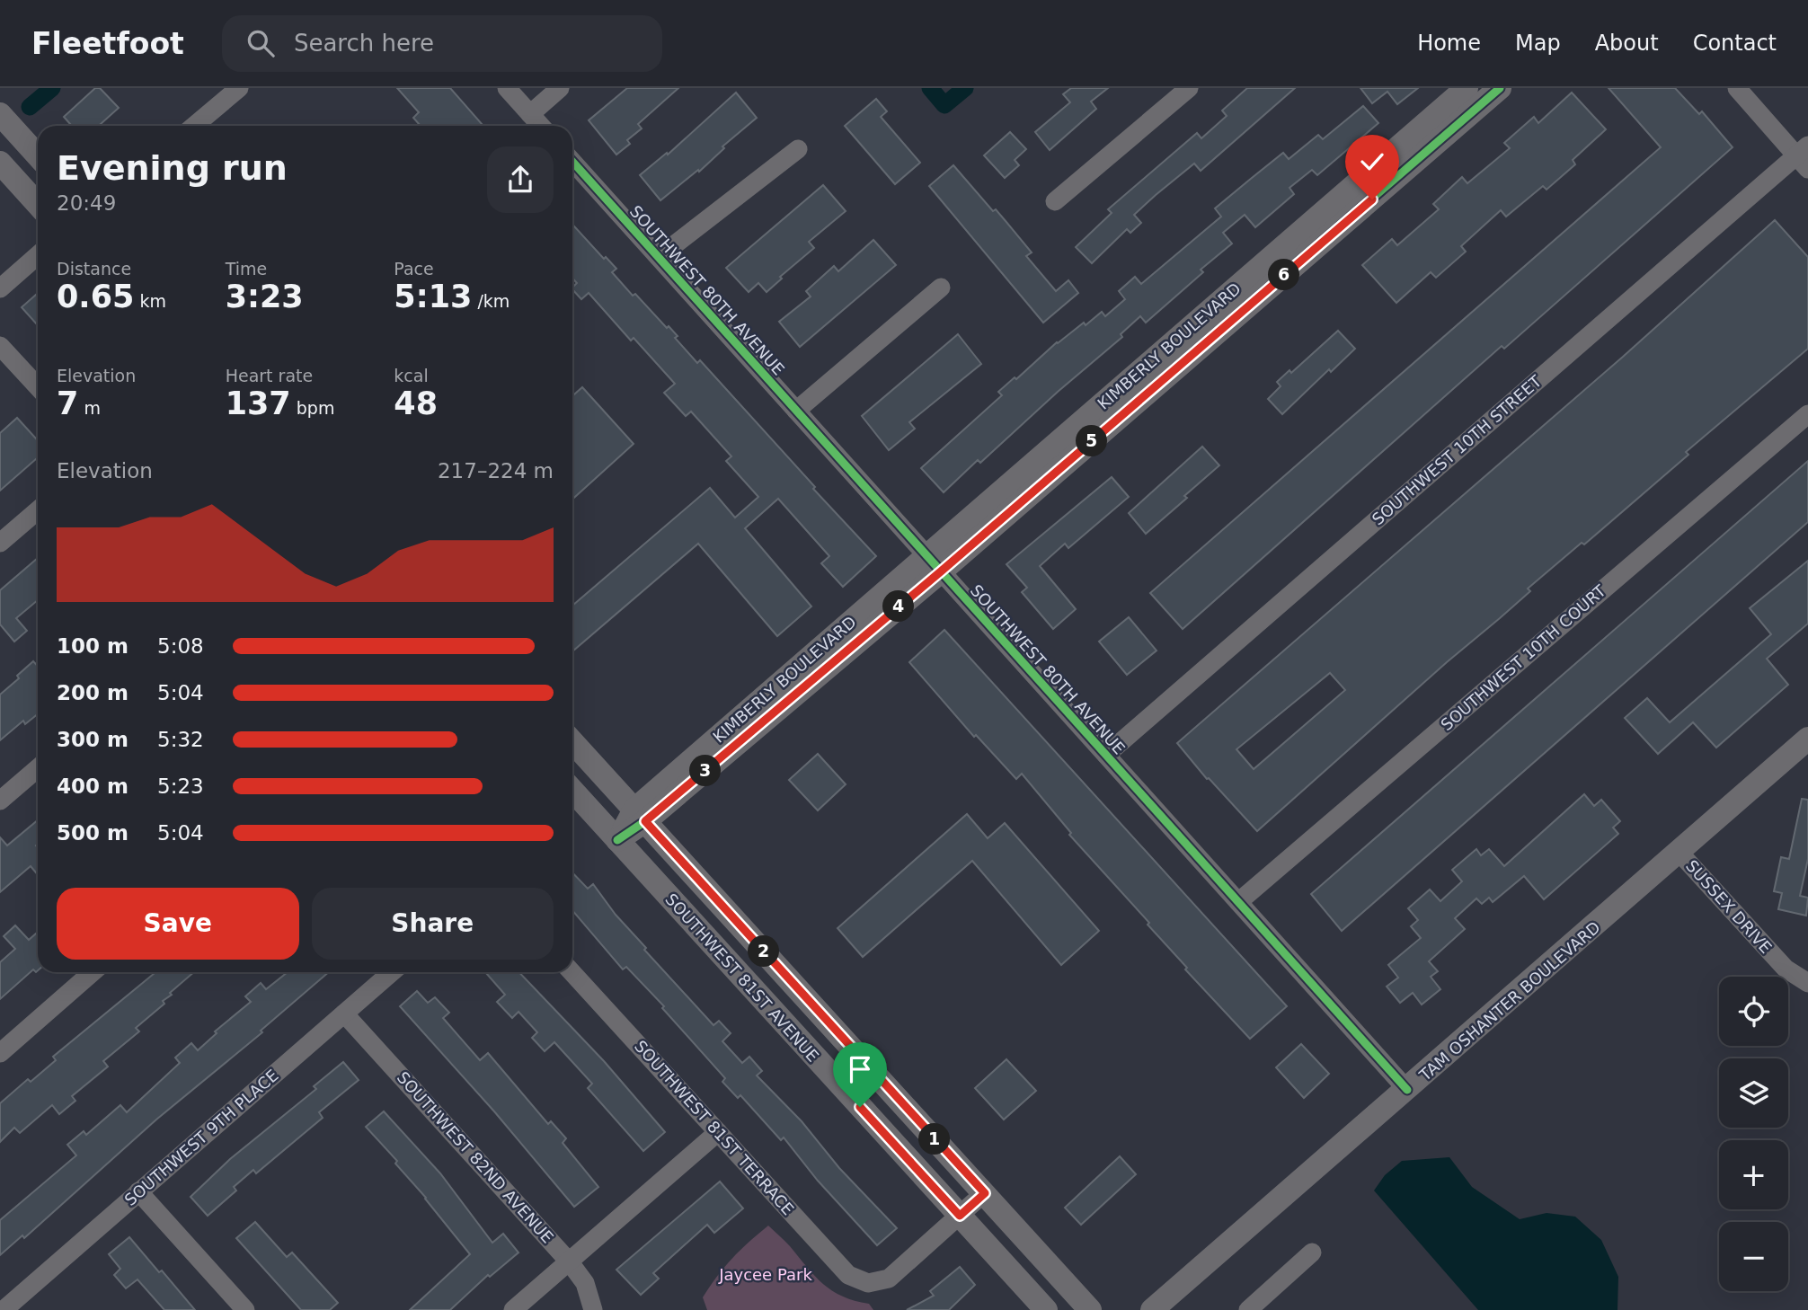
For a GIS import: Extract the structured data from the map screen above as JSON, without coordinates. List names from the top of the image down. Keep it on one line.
{"streets":{"street":["SOUTHWEST 80TH AVENUE","KIMBERLY BOULEVARD","SOUTHWEST 10TH STREET","SOUTHWEST 10TH COURT","SUSSEX DRIVE","SOUTHWEST 81ST AVENUE","TAM OSHANTER BOULEVARD","SOUTHWEST 81ST TERRACE","SOUTHWEST 9TH PLACE","SOUTHWEST 82ND AVENUE"]},"crossings":[["SOUTHWEST 80TH AVENUE","KIMBERLY BOULEVARD"],["SOUTHWEST 80TH AVENUE","SOUTHWEST 10TH STREET"],["SOUTHWEST 80TH AVENUE","SOUTHWEST 10TH COURT"],["SOUTHWEST 80TH AVENUE","TAM OSHANTER BOULEVARD"],["KIMBERLY BOULEVARD","SOUTHWEST 81ST AVENUE"],["SUSSEX DRIVE","TAM OSHANTER BOULEVARD"],["SOUTHWEST 81ST AVENUE","SOUTHWEST 81ST TERRACE"],["SOUTHWEST 9TH PLACE","SOUTHWEST 82ND AVENUE"]],"parks":["Jaycee Park"],"page":{"header":"Fleetfoot","search":"Search here","nav":["Home","Map","About","Contact"],"heading":["Evening run","20:49"],"stats":[["Distance","0.65 km"],["Time","3:23"],["Pace","5:13 /km"],["Elevation","7 m"],["Heart rate","137 bpm"],["kcal","48"]],"pins":["6","5","4","3","2","1"],"chart":["Elevation","217–224 m"],"list":[{"name":"100 m","note":"5:08"},{"name":"200 m","note":"5:04"},{"name":"300 m","note":"5:32"},{"name":"400 m","note":"5:23"},{"name":"500 m","note":"5:04"}],"buttons":["Save","Share"],"map_buttons":["+","−"]}}
